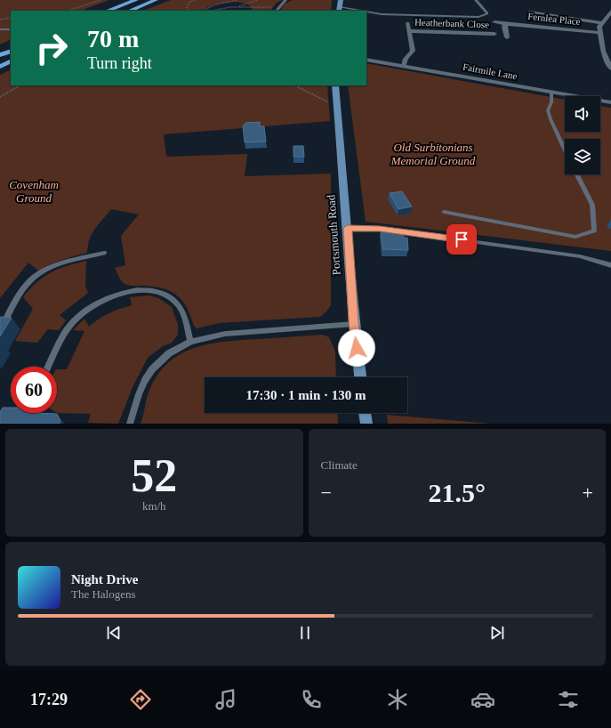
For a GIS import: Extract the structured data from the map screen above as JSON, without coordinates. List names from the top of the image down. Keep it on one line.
{"streets":{"main road":["Portsmouth Road"],"street":["Fernlea Place","Heatherbank Close","Fairmile Lane"]},"parks":["Old Surbitonians Memorial Ground","Covenham Ground"],"page":{"turn":["70 m","Turn right"],"limit":"60","trip":"17:30 · 1 min · 130 m","tile":[["52","km/h"],"Climate"],"heat":["−","21.5°","+"],"song":["Night Drive","The Halogens"],"tabs":"17:29"}}
